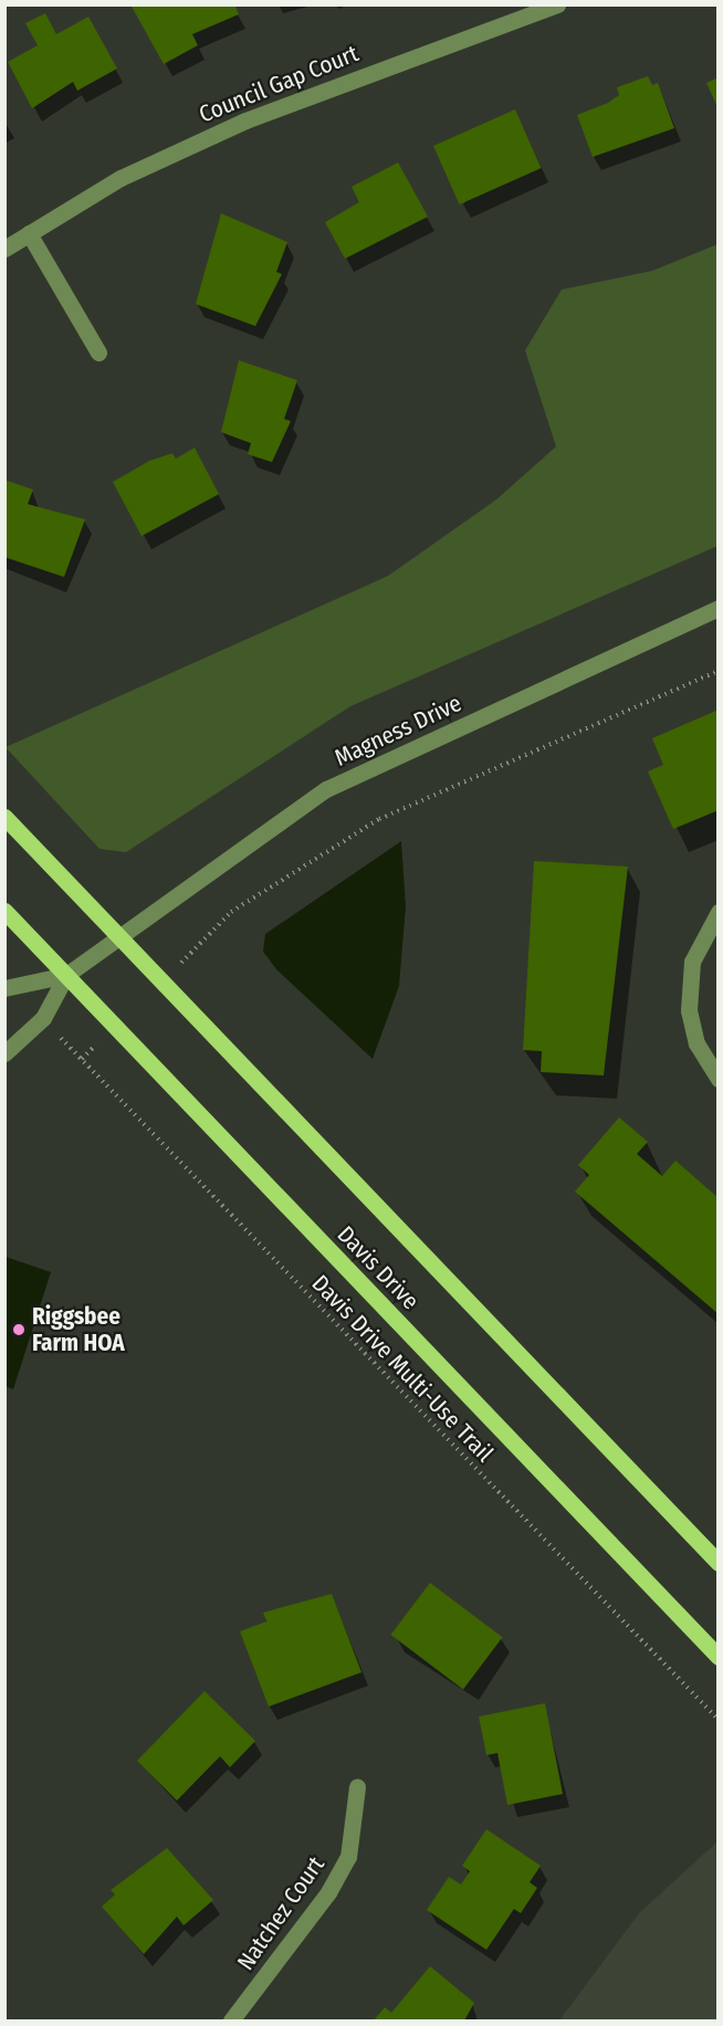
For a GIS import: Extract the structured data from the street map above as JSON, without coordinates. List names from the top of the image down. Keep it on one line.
{"streets":{"main road":["Davis Drive"],"street":["Council Gap Court","Magness Drive","Natchez Court"],"path":["Davis Drive Multi-Use Trail"]},"crossings":[["Magness Drive","Davis Drive"]],"places":["Riggsbee Farm HOA"]}
